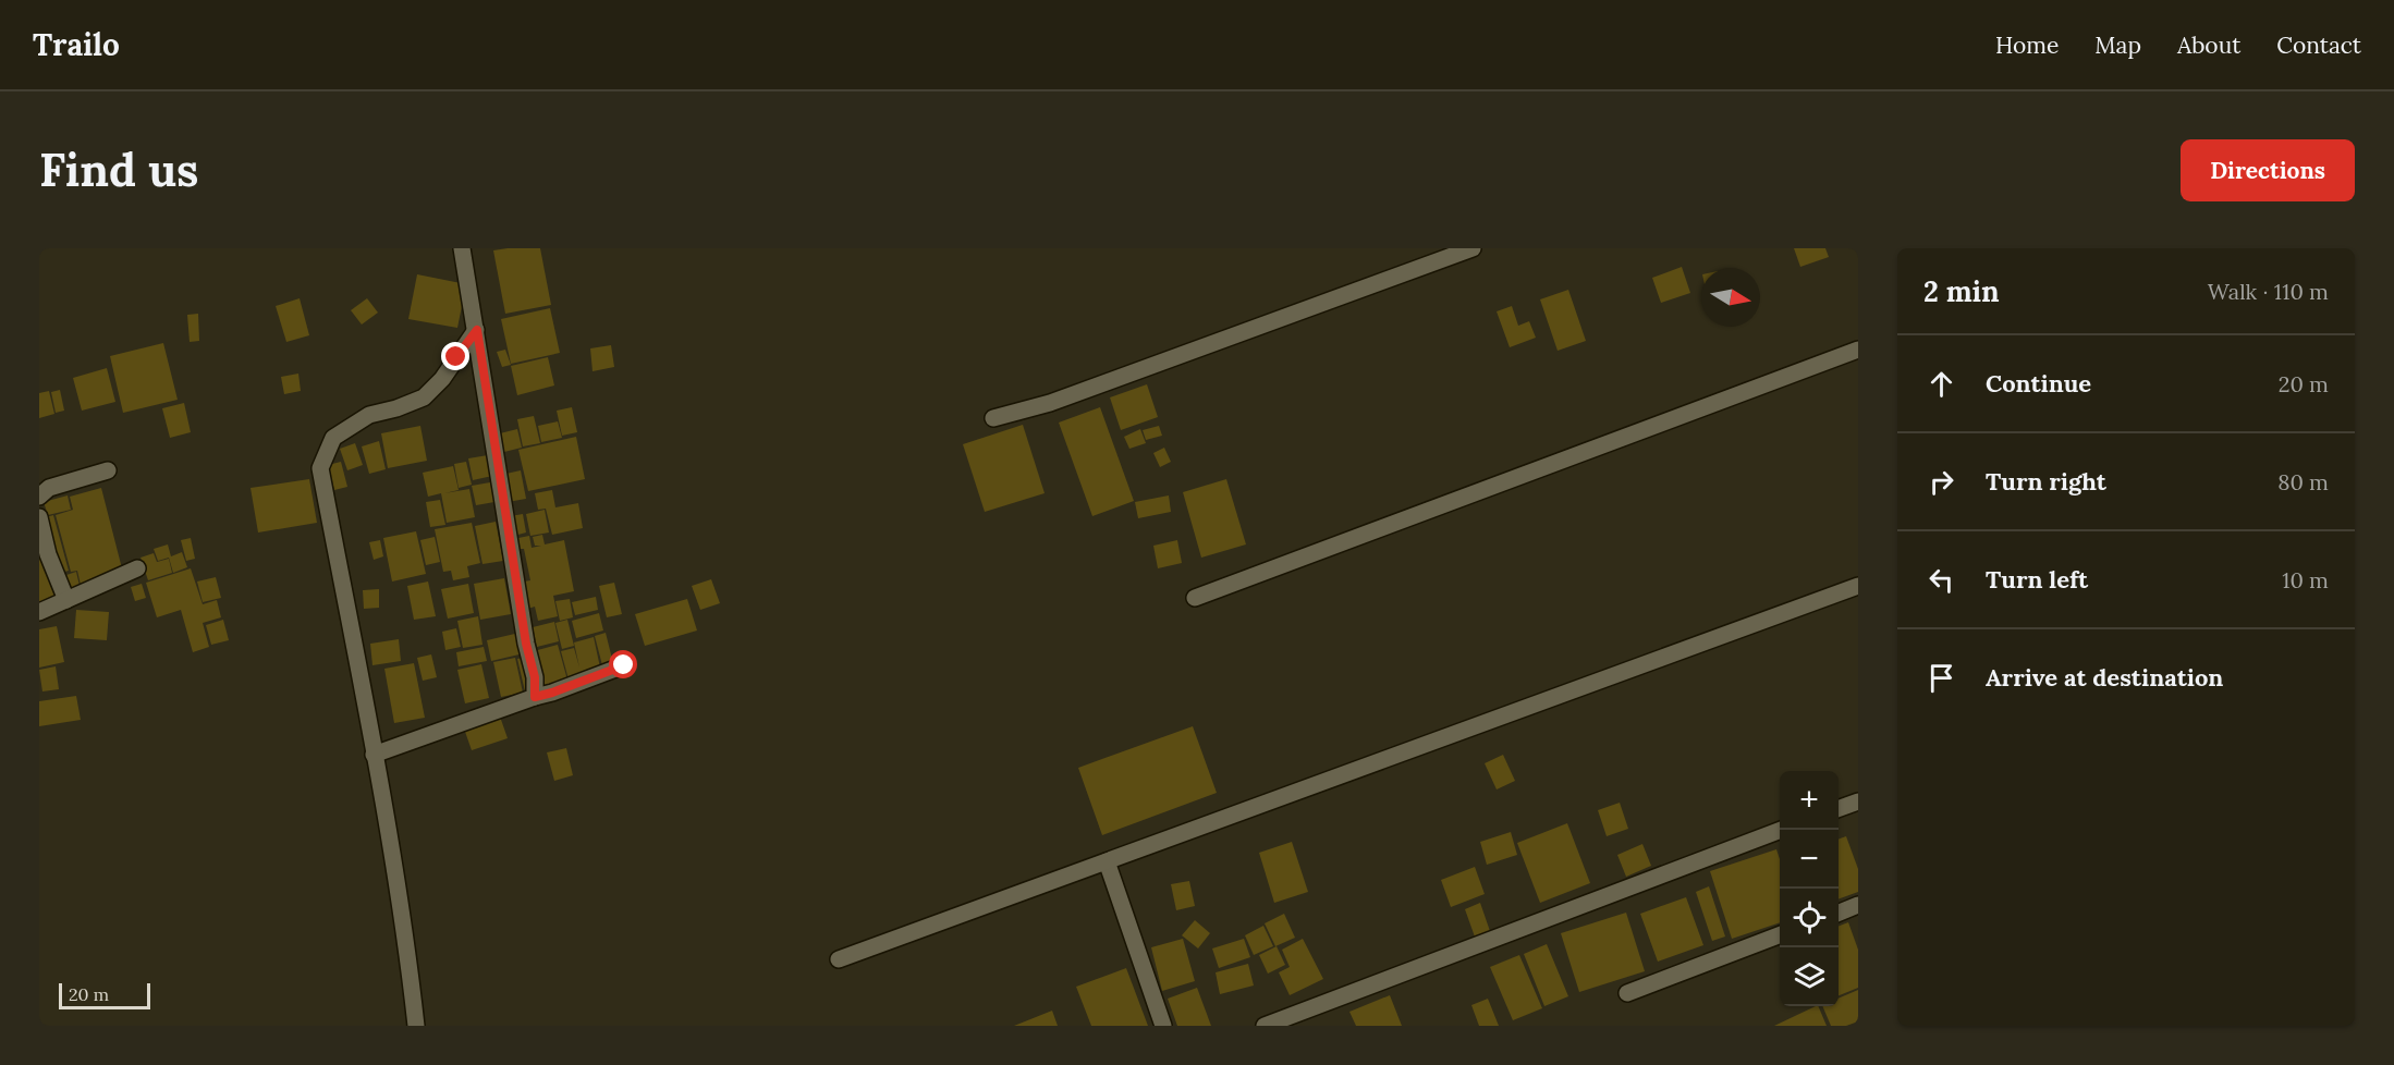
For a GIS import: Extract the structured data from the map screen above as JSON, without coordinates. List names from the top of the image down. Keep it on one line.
{"scale_bar":"20 m","north":"right","page":{"header":"Trailo","nav":["Home","Map","About","Contact"],"buttons":"Directions","title":"Find us","heading":["2 min","Walk · 110 m"],"list":[["Continue","20 m"],["Turn right","80 m"],["Turn left","10 m"],"Arrive at destination"],"map_buttons":["+","−"],"scale":"20 m"}}
